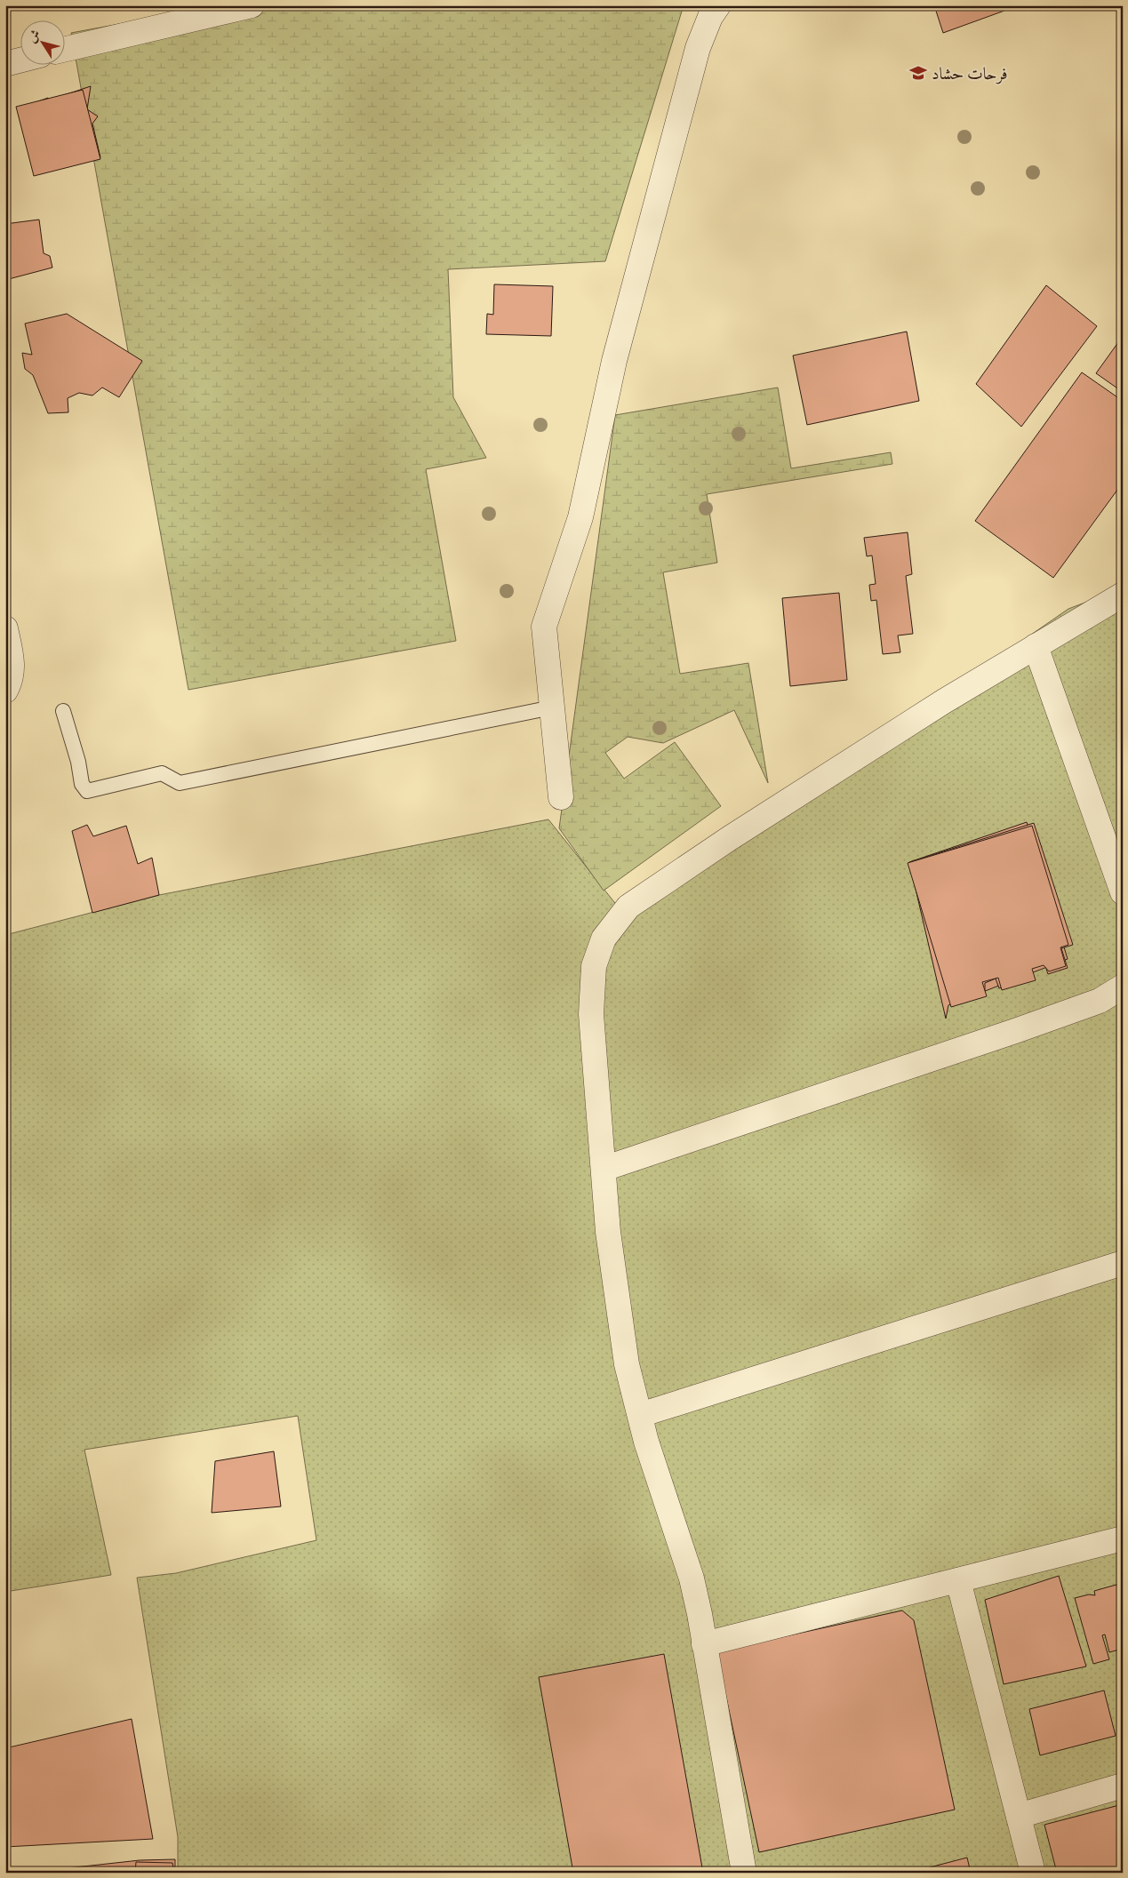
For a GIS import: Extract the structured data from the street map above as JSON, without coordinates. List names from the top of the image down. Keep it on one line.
{"places":{"school or university":["فرحات حشاد"]},"north":"top left"}
